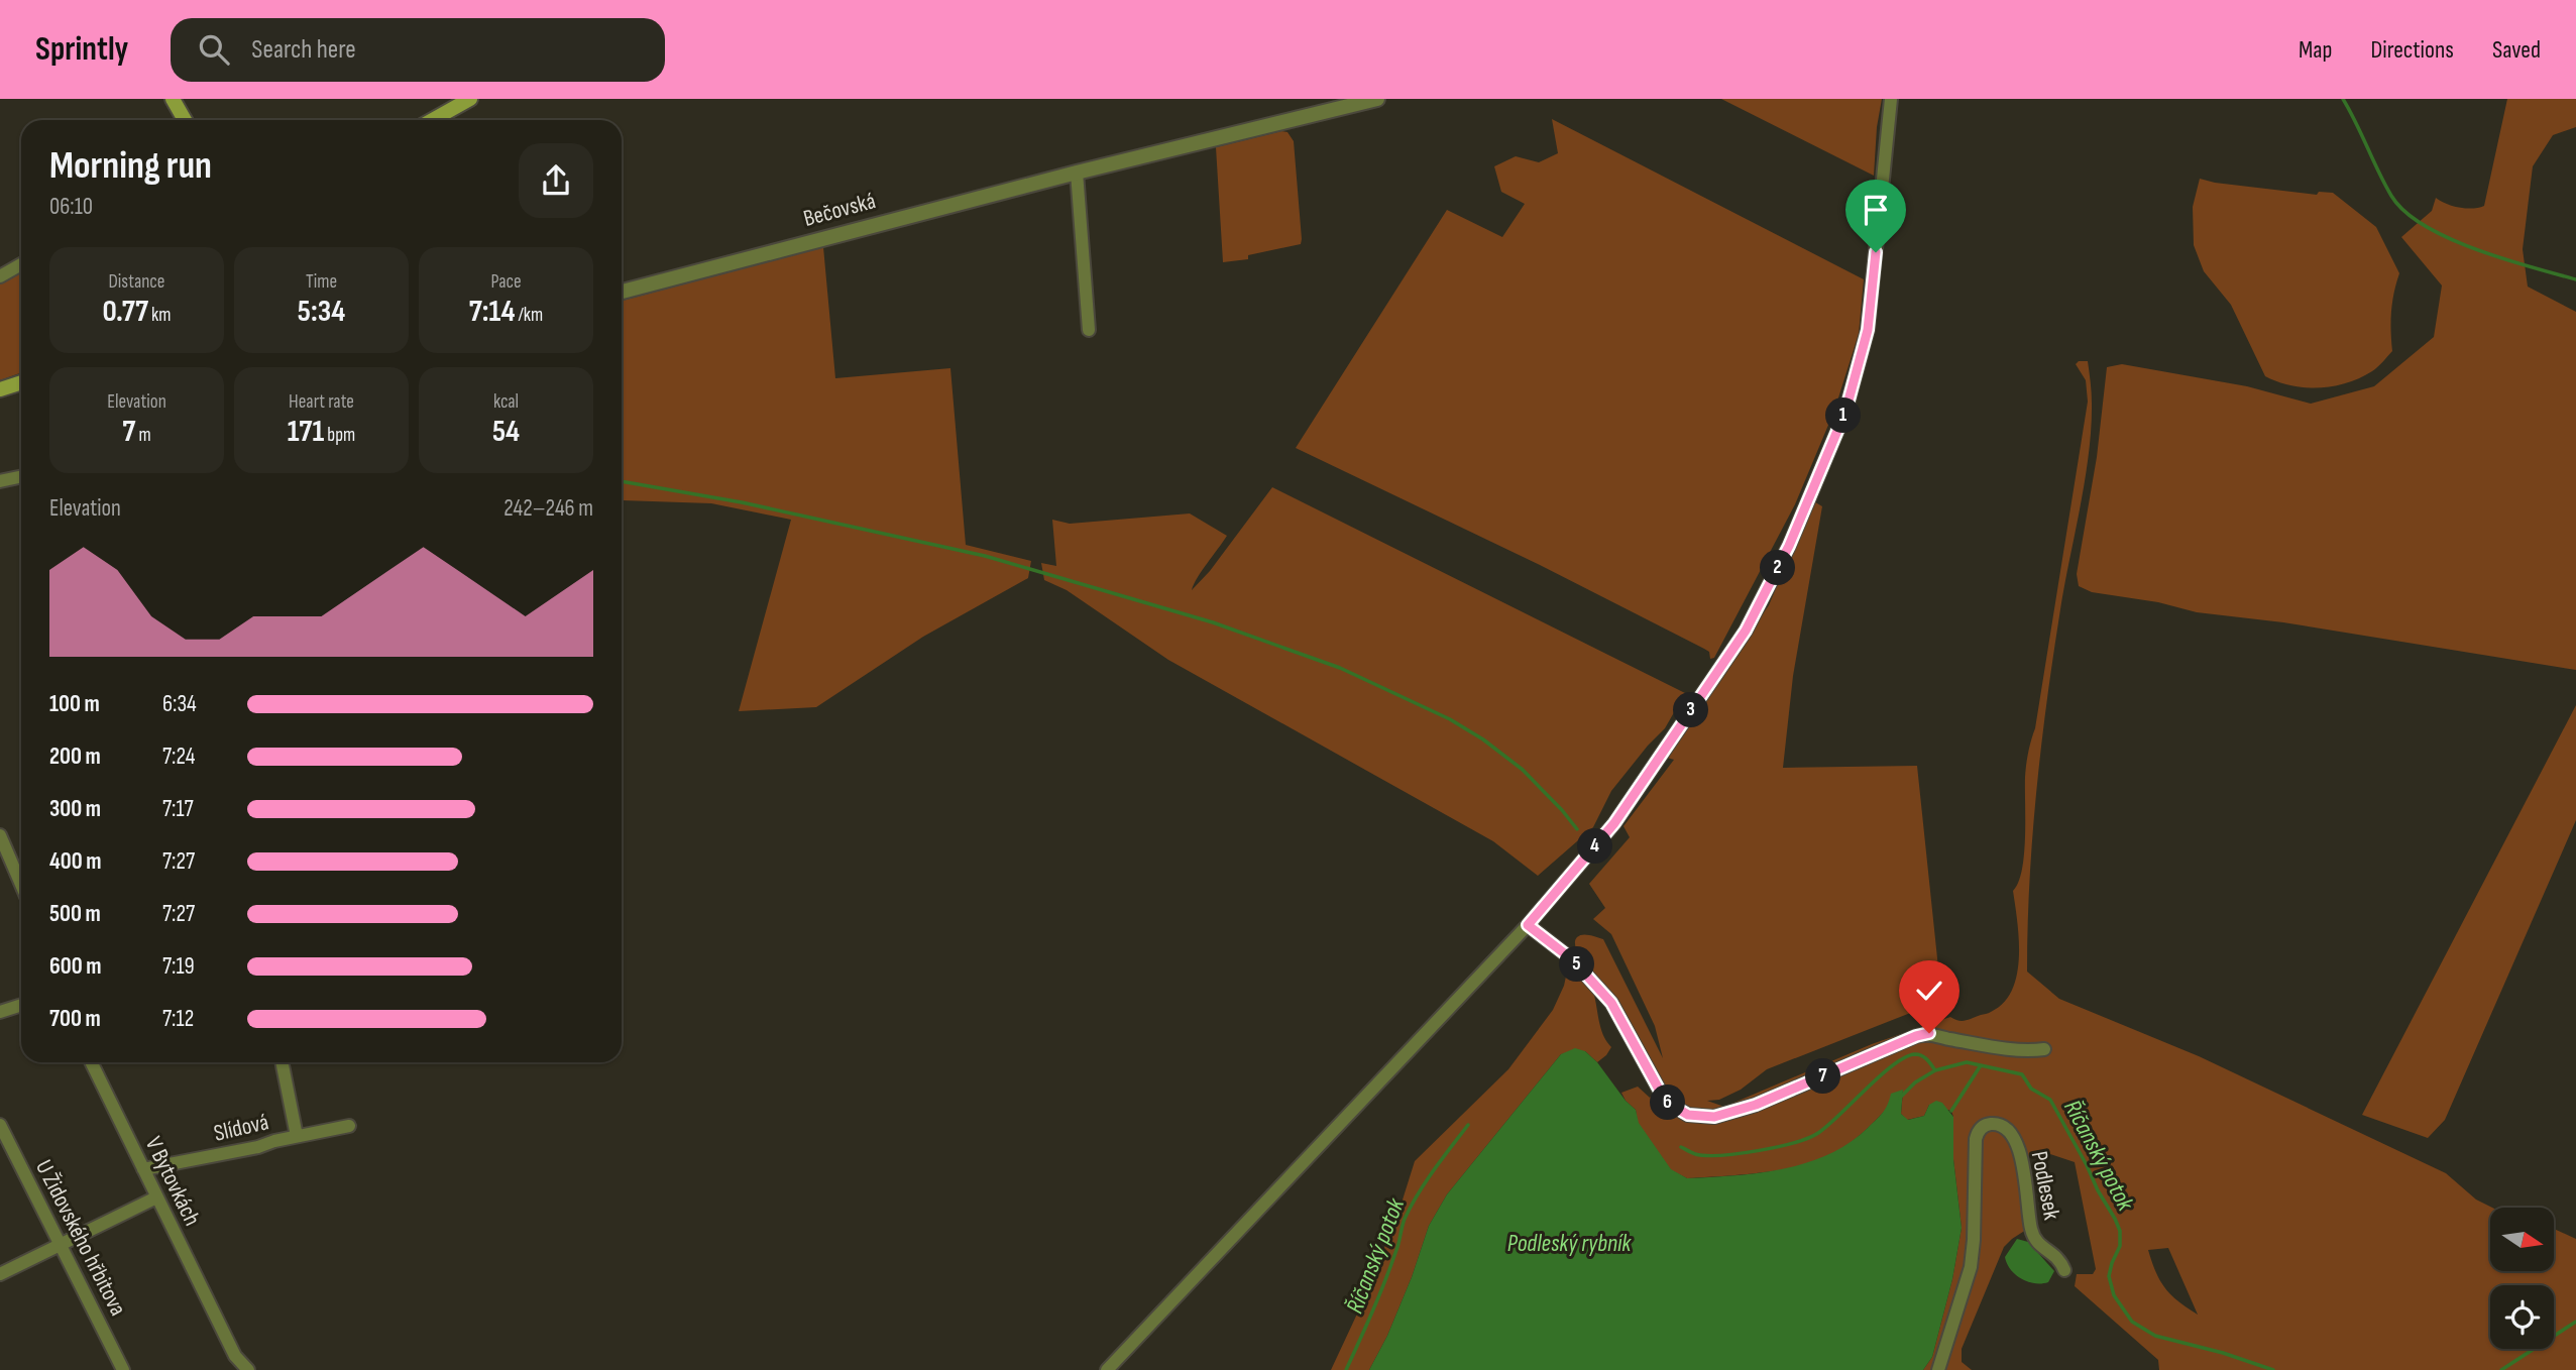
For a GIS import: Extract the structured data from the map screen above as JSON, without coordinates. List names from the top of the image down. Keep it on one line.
{"streets":{"street":["Bečovská","Slídová","V Bytovkách","Podlesek","U Židovského hřbitova"]},"crossings":[["Slídová","V Bytovkách"]],"water":["Říčanský potok","Podleský rybník"],"north":"right","page":{"header":"Sprintly","search":"Search here","nav":["Map","Directions","Saved"],"heading":["Morning run","06:10"],"stats":[["Distance","0.77 km"],["Time","5:34"],["Pace","7:14 /km"],["Elevation","7 m"],["Heart rate","171 bpm"],["kcal","54"]],"pins":["1","2","3","4","5","7","6"],"chart":["Elevation","242–246 m"],"list":[{"name":"100 m","note":"6:34"},{"name":"200 m","note":"7:24"},{"name":"300 m","note":"7:17"},{"name":"400 m","note":"7:27"},{"name":"500 m","note":"7:27"},{"name":"600 m","note":"7:19"},{"name":"700 m","note":"7:12"}]}}
